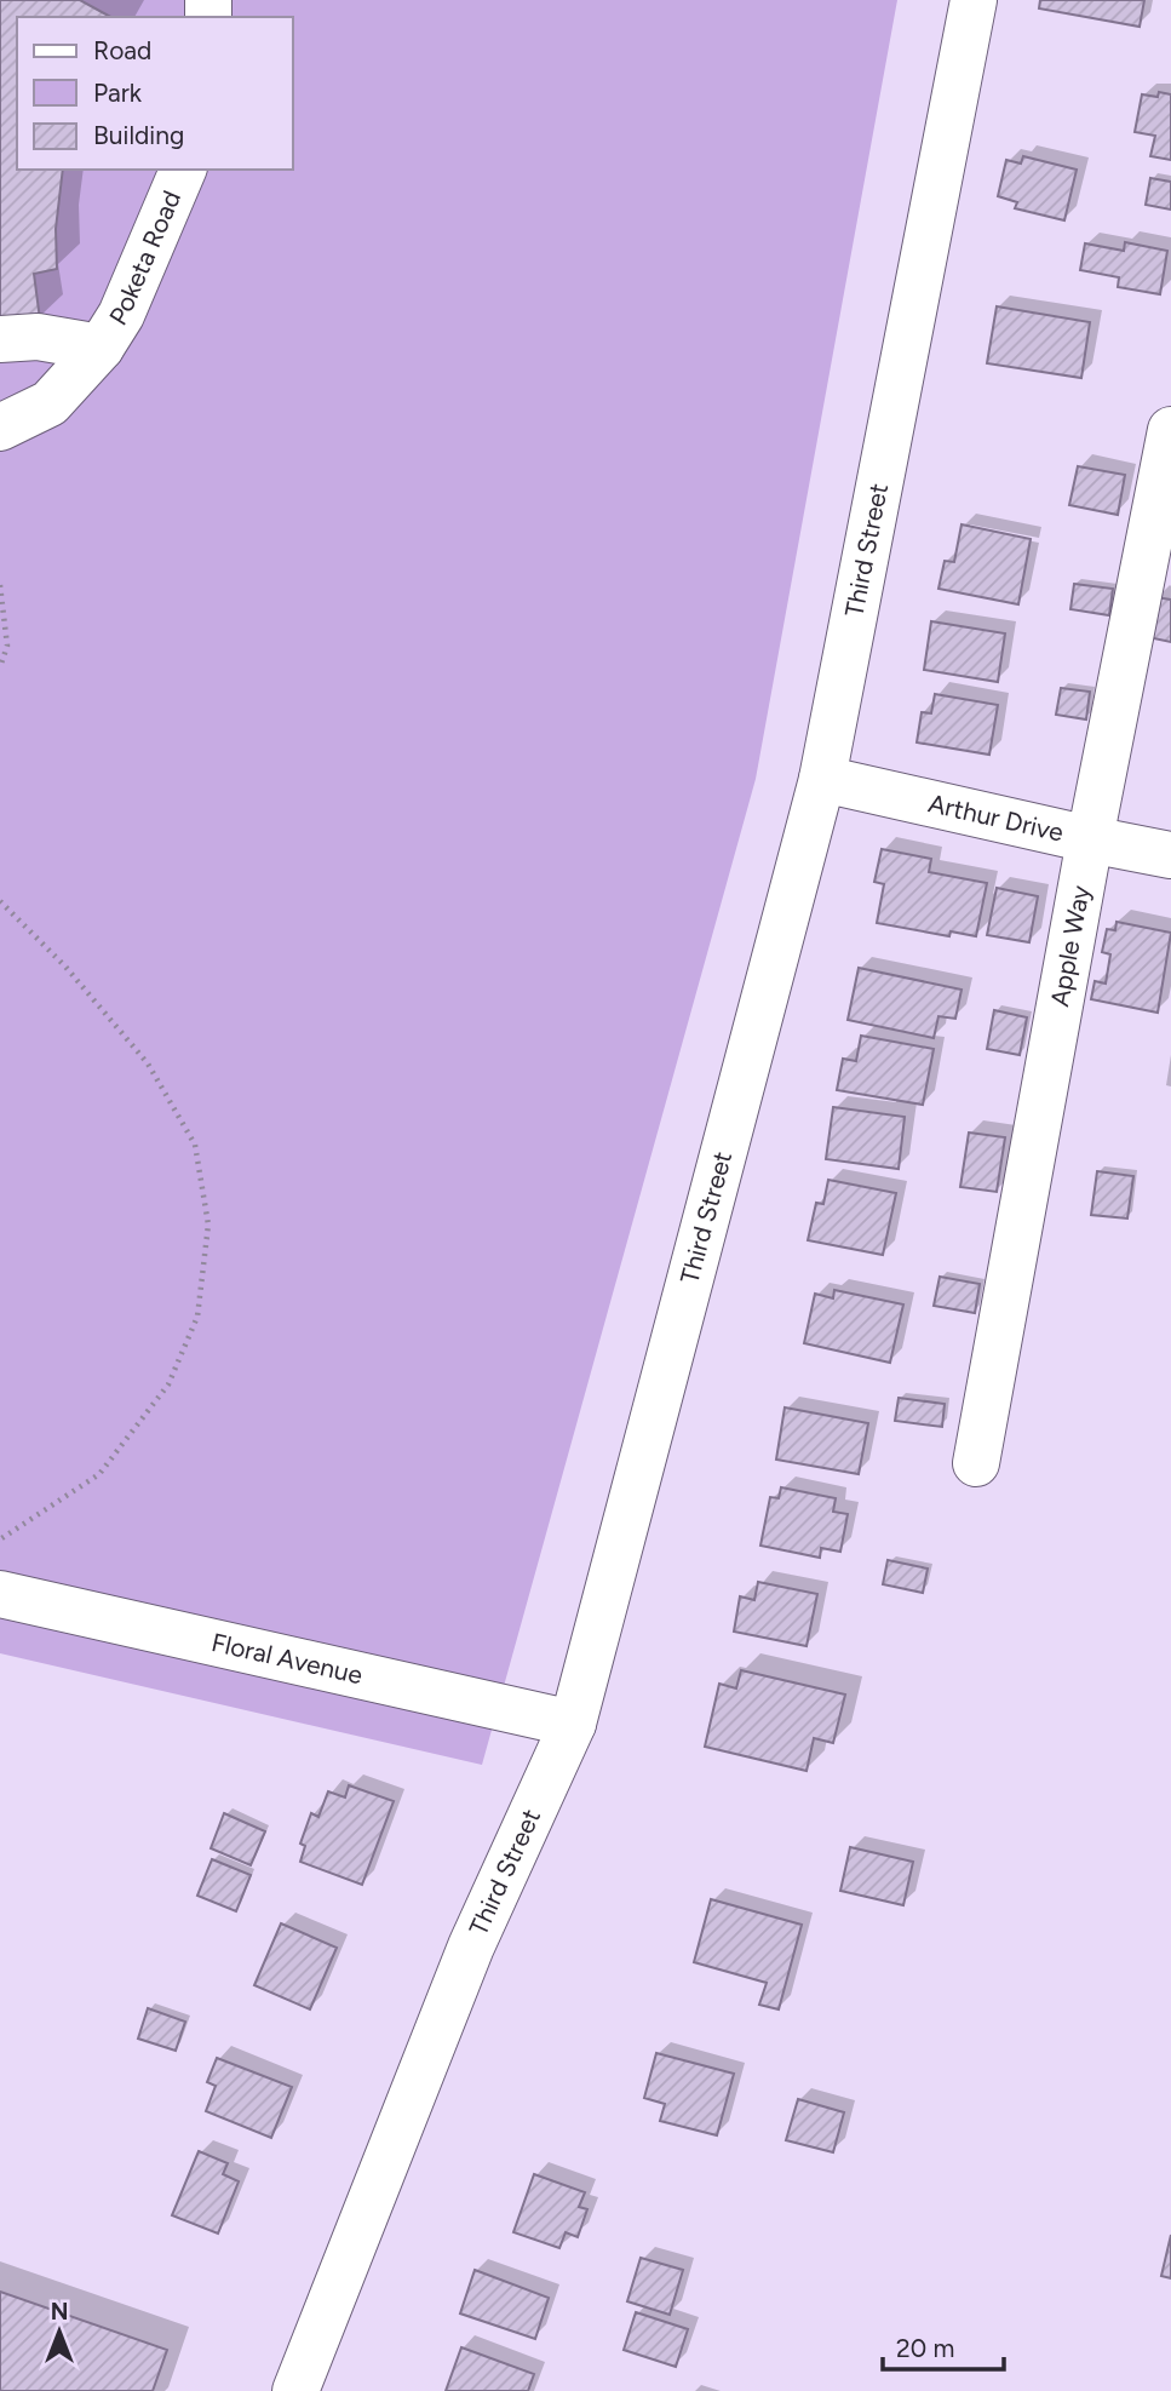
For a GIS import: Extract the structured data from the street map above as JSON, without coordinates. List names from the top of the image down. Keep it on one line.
{"streets":{"street":["Poketa Road","Third Street","Arthur Drive","Apple Way","Floral Avenue"]},"crossings":[["Third Street","Arthur Drive"],["Third Street","Floral Avenue"],["Arthur Drive","Apple Way"]],"legend":["Road","Park","Building"],"scale_bar":"20 m","north":"top"}
